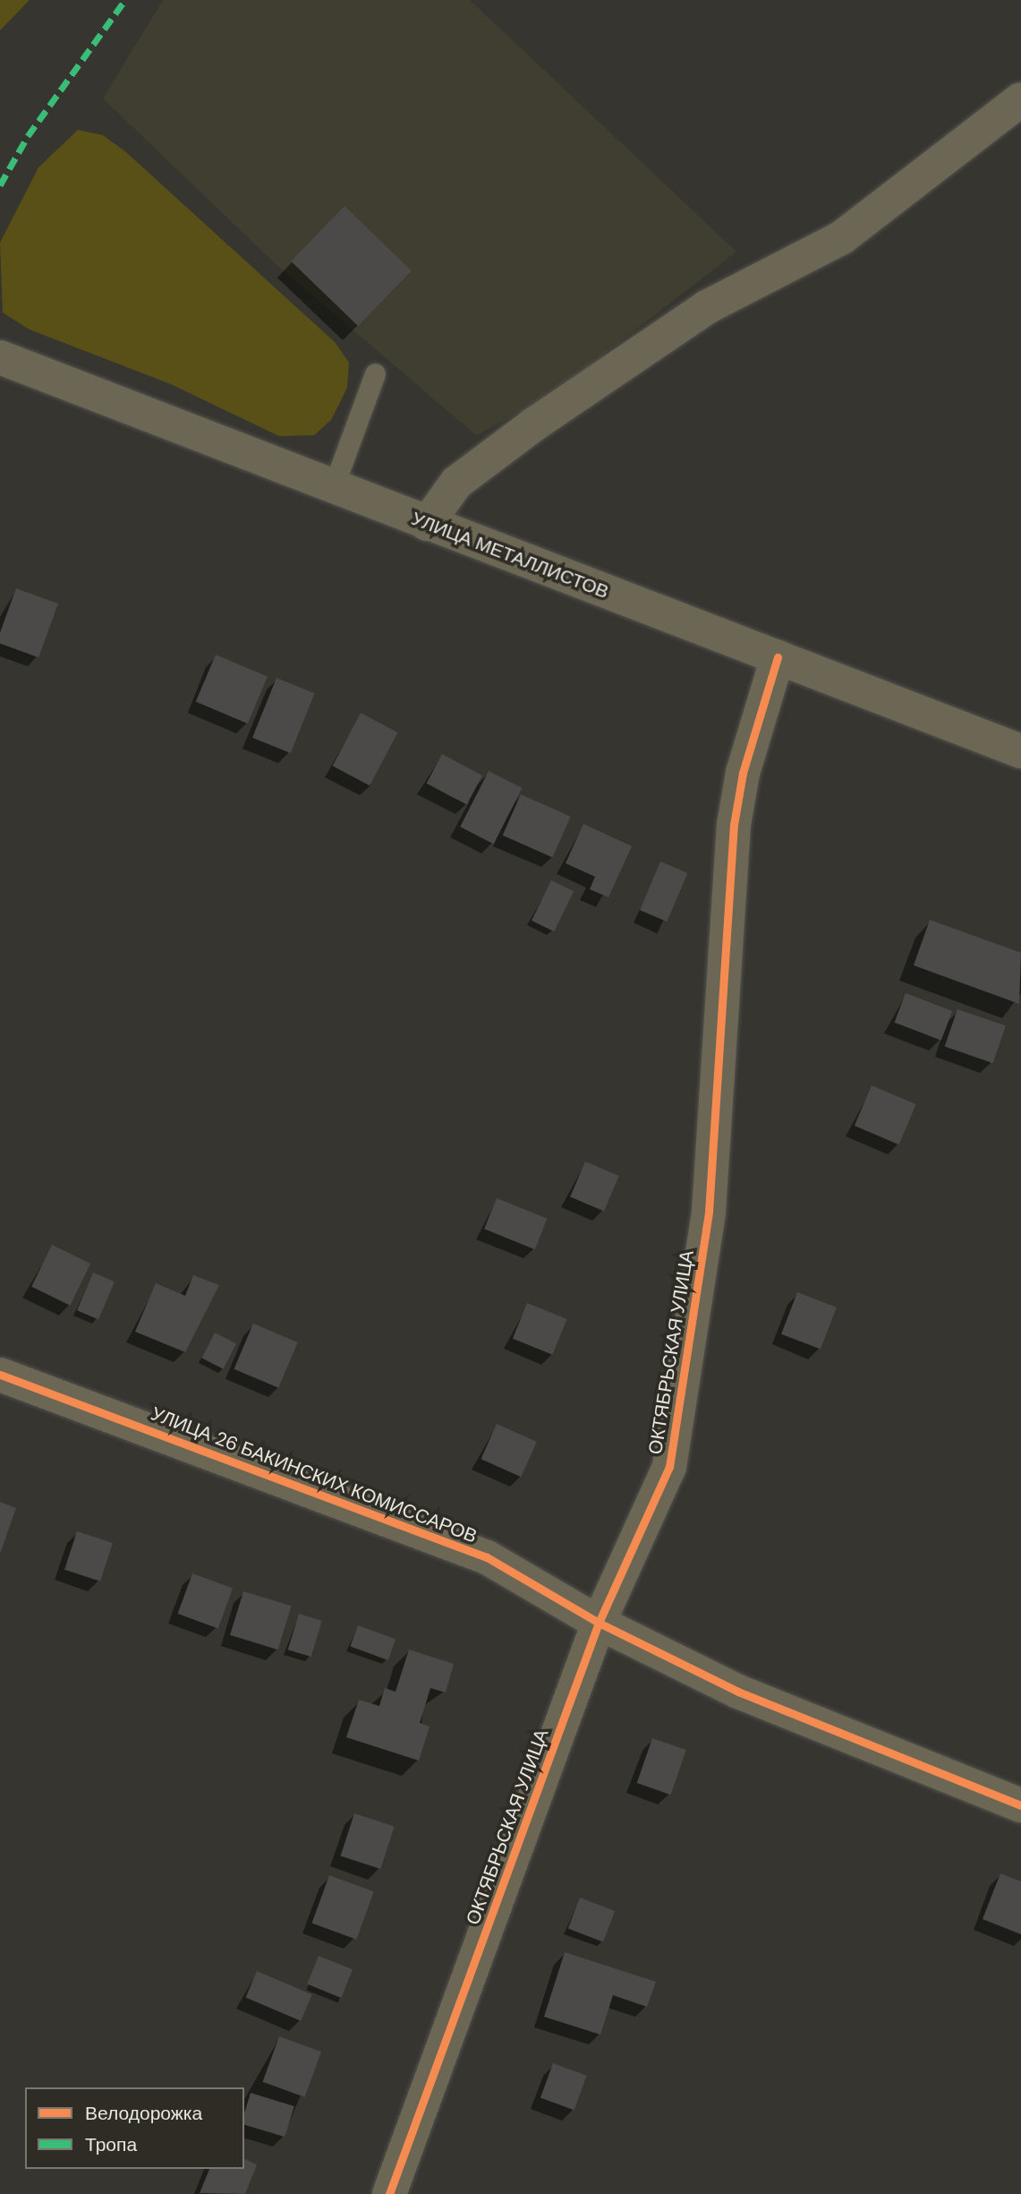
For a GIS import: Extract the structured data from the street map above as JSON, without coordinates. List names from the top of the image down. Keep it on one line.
{"streets":{"street":["УЛИЦА МЕТАЛЛИСТОВ","ОКТЯБРЬСКАЯ УЛИЦА","УЛИЦА 26 БАКИНСКИХ КОМИССАРОВ"]},"crossings":[["УЛИЦА МЕТАЛЛИСТОВ","ОКТЯБРЬСКАЯ УЛИЦА"],["ОКТЯБРЬСКАЯ УЛИЦА","УЛИЦА 26 БАКИНСКИХ КОМИССАРОВ"]],"legend":["Велодорожка","Тропа"]}
